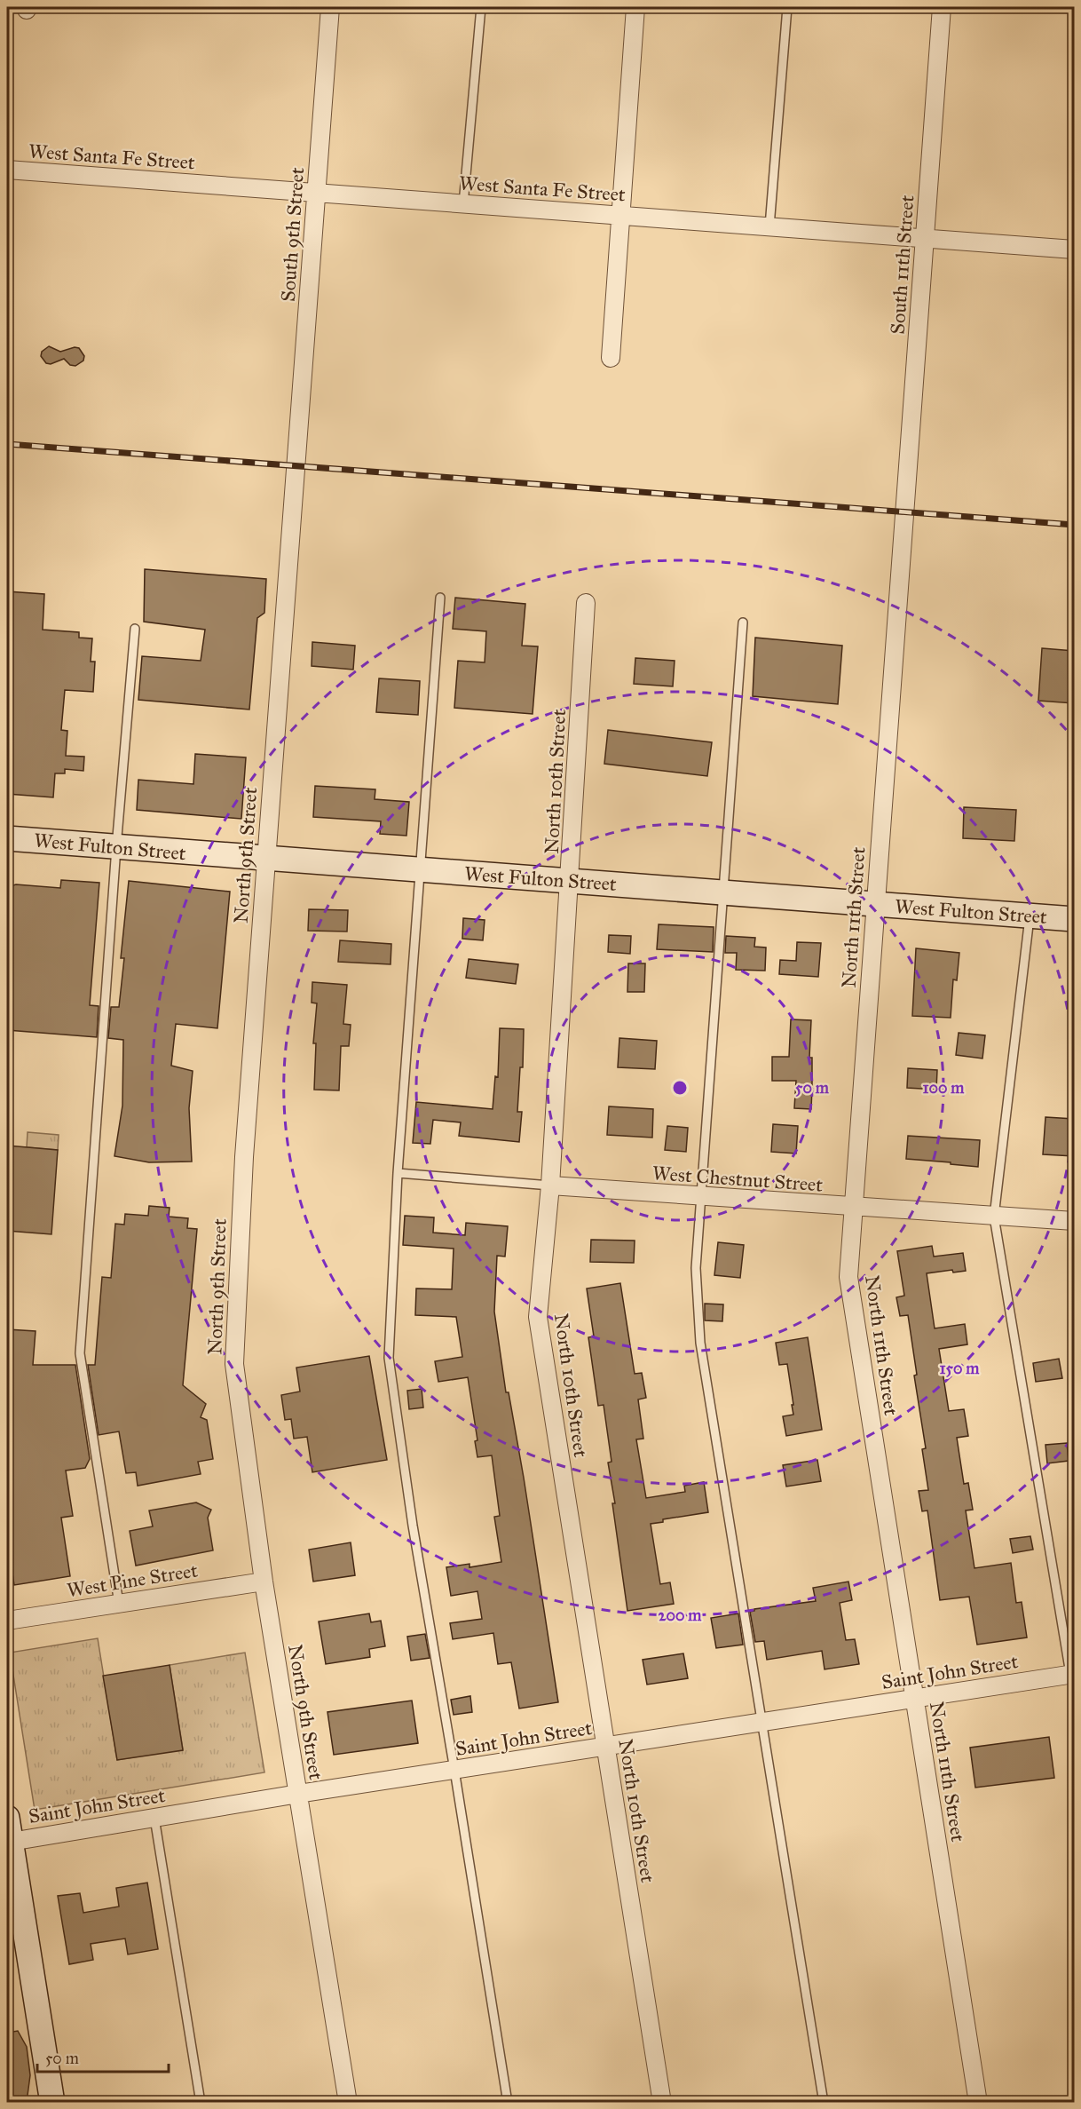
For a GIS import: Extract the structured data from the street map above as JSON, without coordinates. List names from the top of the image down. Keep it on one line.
{"streets":{"street":["West Santa Fe Street","South 9th Street","South 11th Street","North 10th Street","West Fulton Street","North 9th Street","North 11th Street","West Chestnut Street","West Pine Street","Saint John Street"]},"crossings":[["West Santa Fe Street","South 9th Street"],["West Santa Fe Street","South 11th Street"],["South 9th Street","North 9th Street"],["South 11th Street","North 11th Street"],["North 10th Street","West Fulton Street"],["North 10th Street","West Chestnut Street"],["North 10th Street","Saint John Street"],["West Fulton Street","North 9th Street"],["West Fulton Street","North 11th Street"],["North 9th Street","West Pine Street"],["North 9th Street","Saint John Street"],["North 11th Street","West Chestnut Street"],["North 11th Street","Saint John Street"]],"scale_bar":"50 m","rings":["50 m","100 m","150 m","200 m"]}
